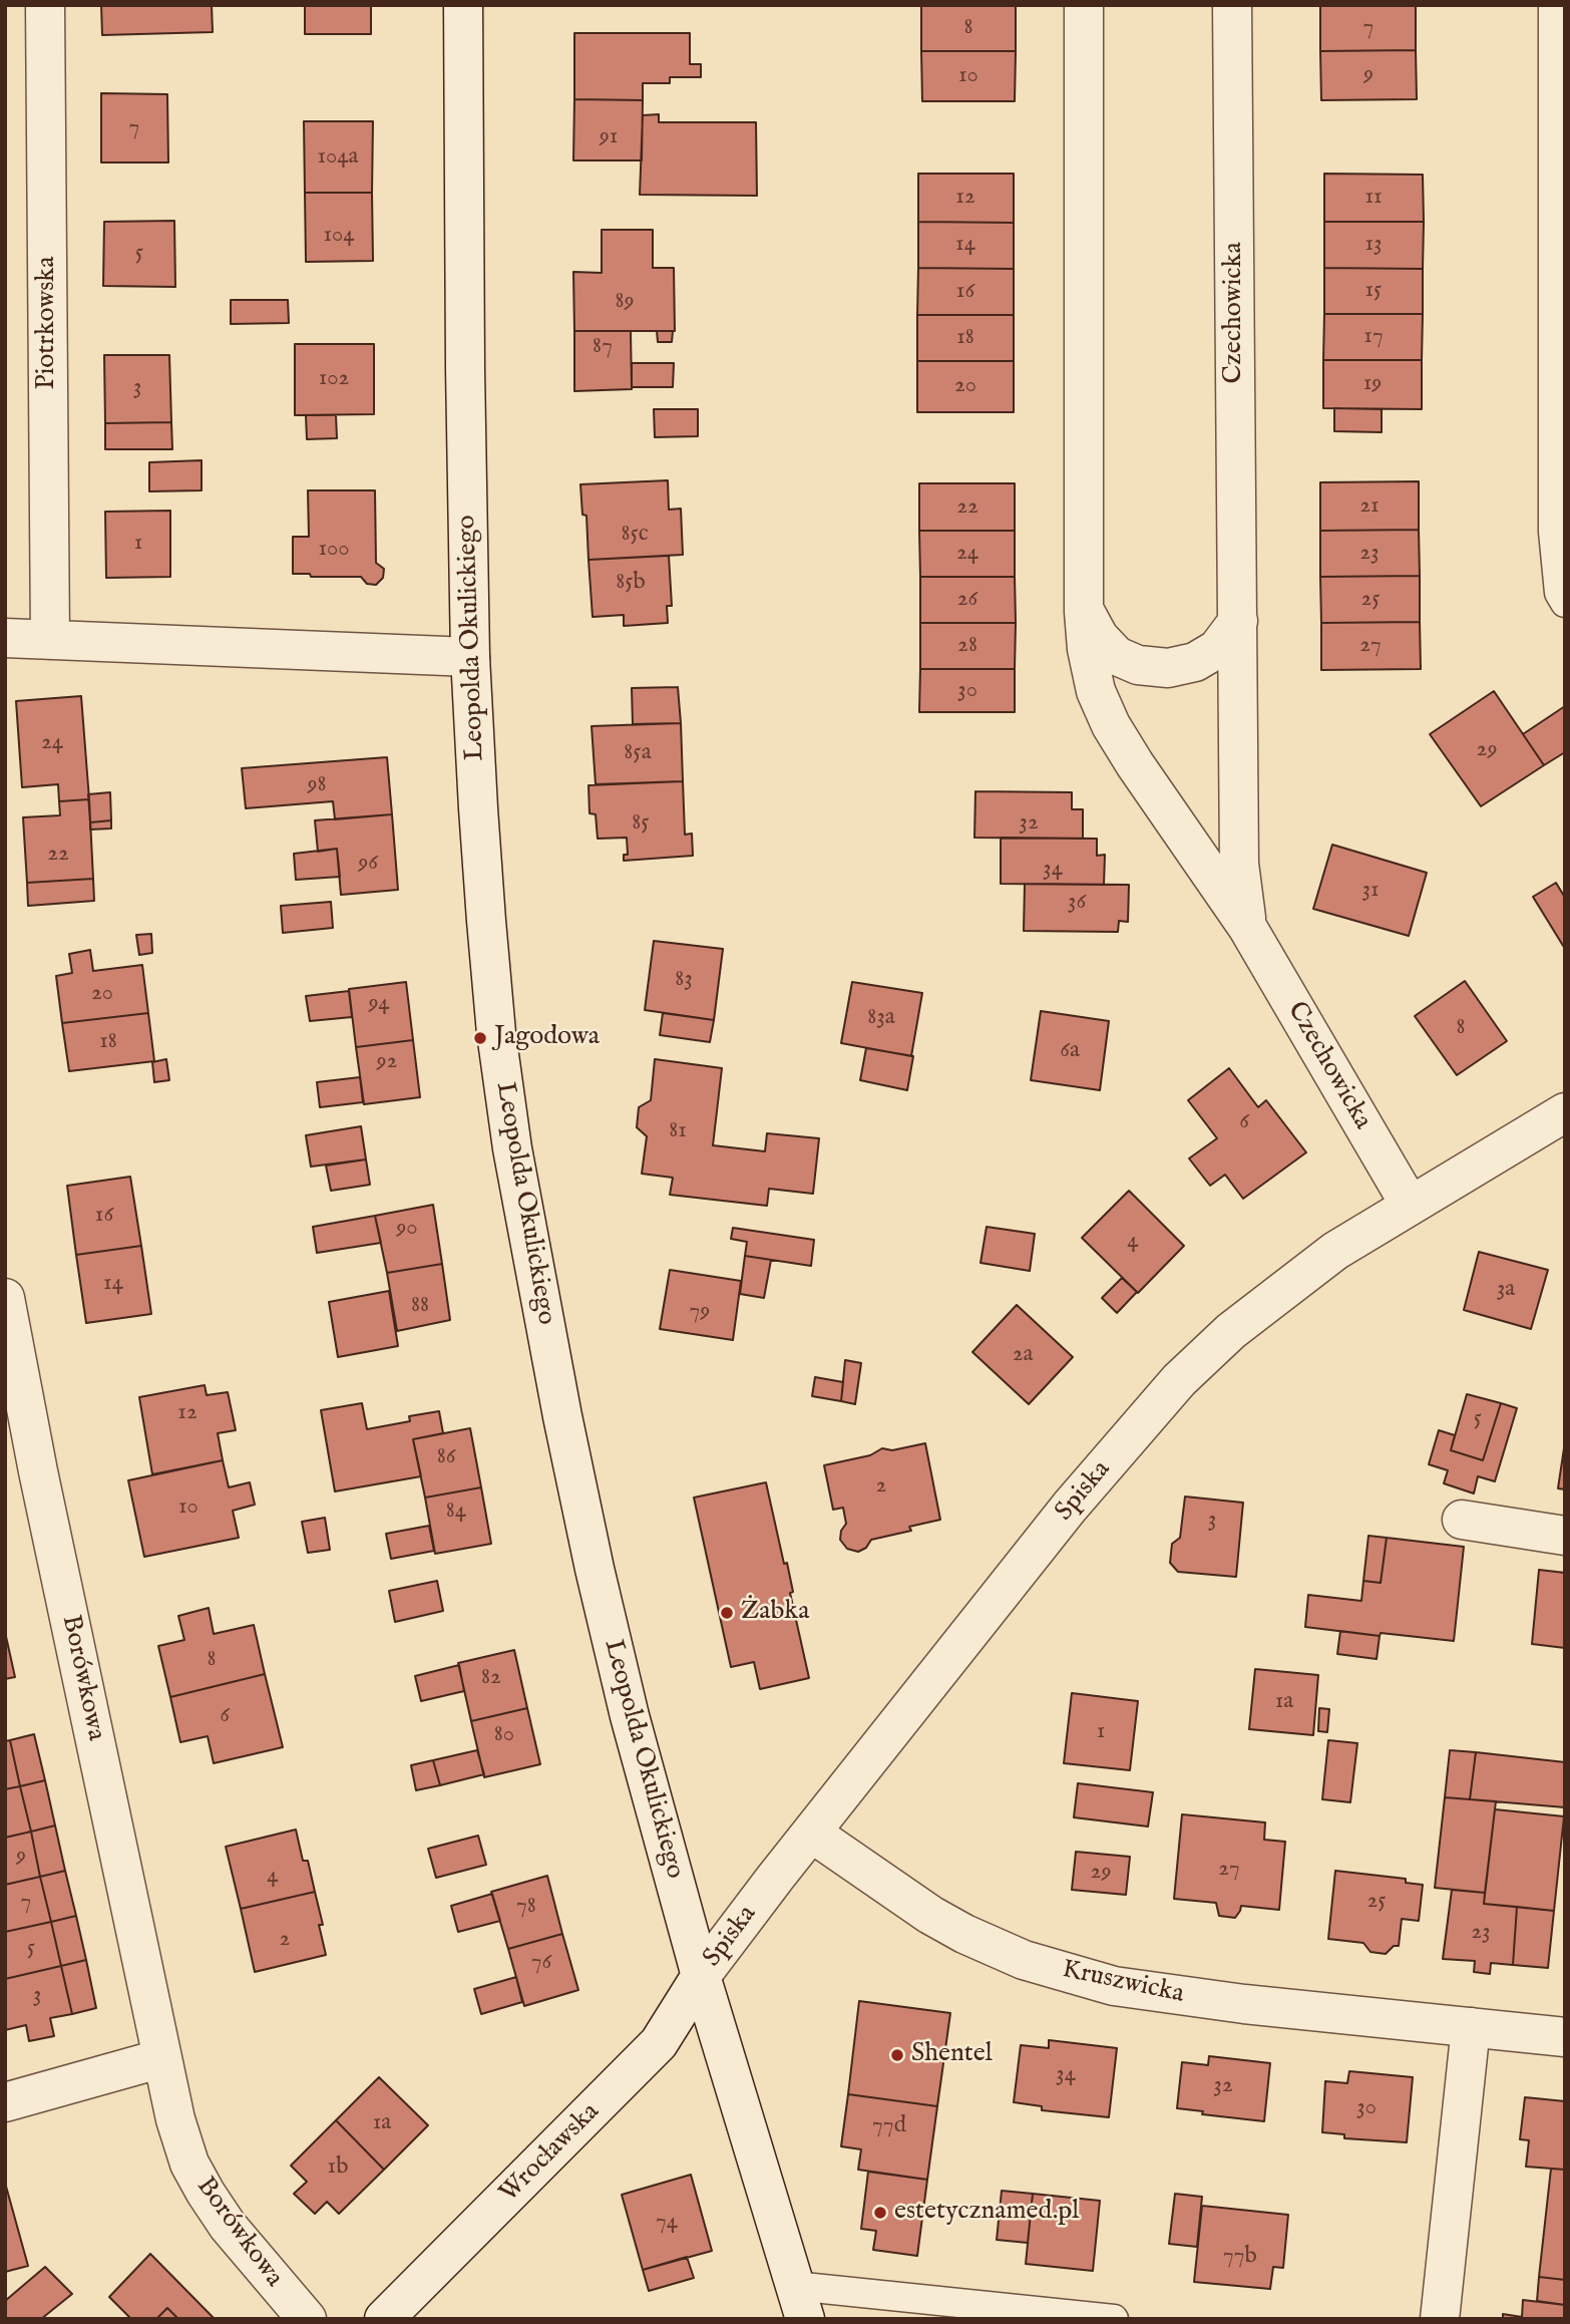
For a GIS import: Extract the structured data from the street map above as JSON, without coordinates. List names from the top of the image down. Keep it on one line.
{"streets":{"street":["Czechowicka","Piotrkowska","Leopolda Okulickiego","Spiska","Borówkowa","Kruszwicka","Wrocławska"]},"crossings":[["Czechowicka","Spiska"],["Leopolda Okulickiego","Spiska"],["Leopolda Okulickiego","Wrocławska"],["Spiska","Kruszwicka"],["Spiska","Wrocławska"]],"places":["Jagodowa","Żabka","Shentel","estetycznamed.pl"],"house_numbers":["8","7","9","10","7","91","104a","12","11","104","14","13","5","15","16","89","17","18","87","102","19","20","3","21","22","85c","1","100","24","23","85b","26","25","28","27","30","24","29","85a","98","85","32","22","96","34","31","36","83","20","94","83a","8","18","6a","92","6","81","16","90","4","14","3a","88","79","2a","12","5","86","2","10","84","3","8","82","1a","6","1","80","9","27","29","4","25","7","78","23","2","5","76","3","34","32","30","1a","77d","1b","74","77b"]}
